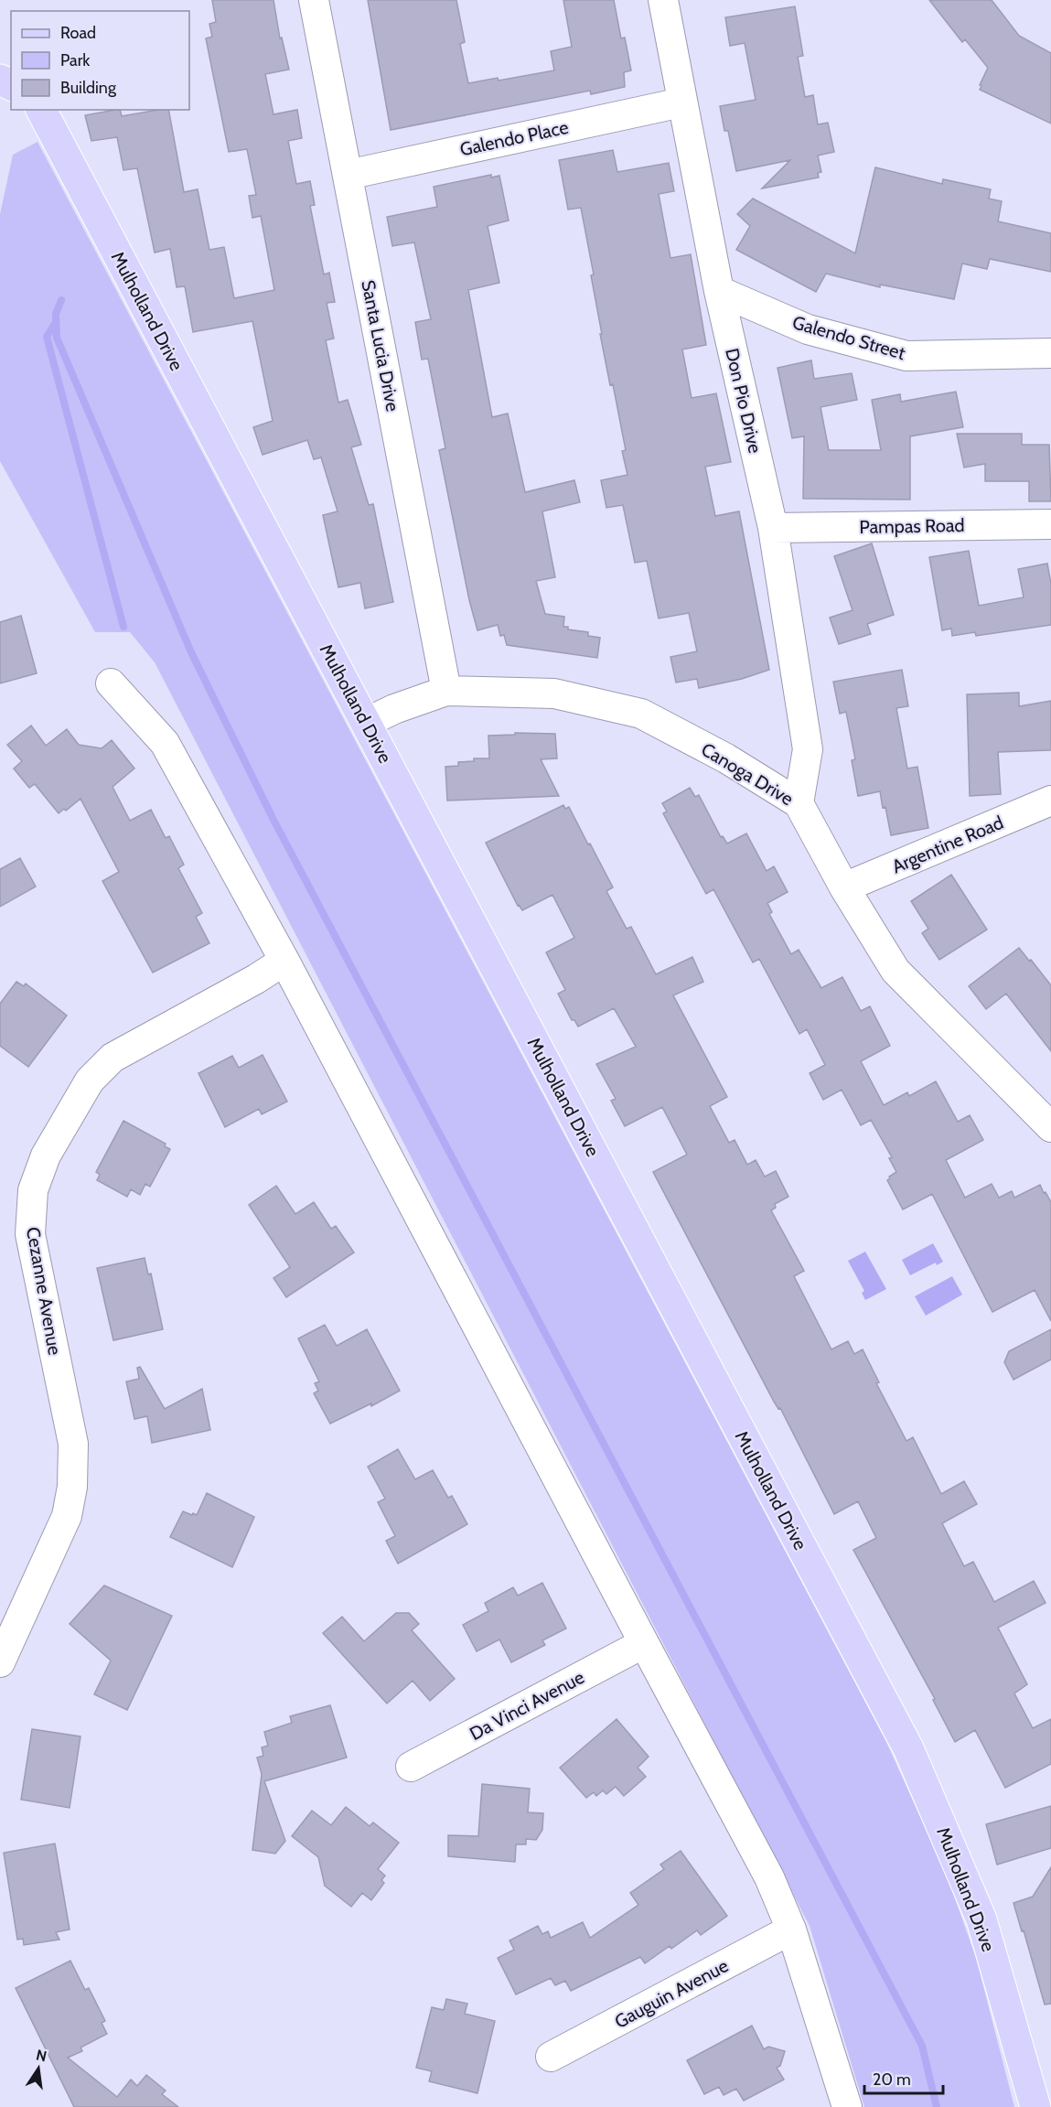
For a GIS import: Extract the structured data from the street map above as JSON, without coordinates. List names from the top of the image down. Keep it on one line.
{"streets":{"main road":["Mulholland Drive"],"street":["Galendo Place","Galendo Street","Santa Lucia Drive","Don Pio Drive","Pampas Road","Canoga Drive","Argentine Road","Cezanne Avenue","Da Vinci Avenue","Gauguin Avenue"]},"crossings":[["Galendo Place","Santa Lucia Drive"],["Galendo Place","Don Pio Drive"],["Mulholland Drive","Canoga Drive"],["Galendo Street","Don Pio Drive"],["Santa Lucia Drive","Canoga Drive"],["Don Pio Drive","Pampas Road"],["Don Pio Drive","Canoga Drive"],["Canoga Drive","Argentine Road"]],"legend":["Road","Park","Building"],"scale_bar":"20 m","north":"top"}
